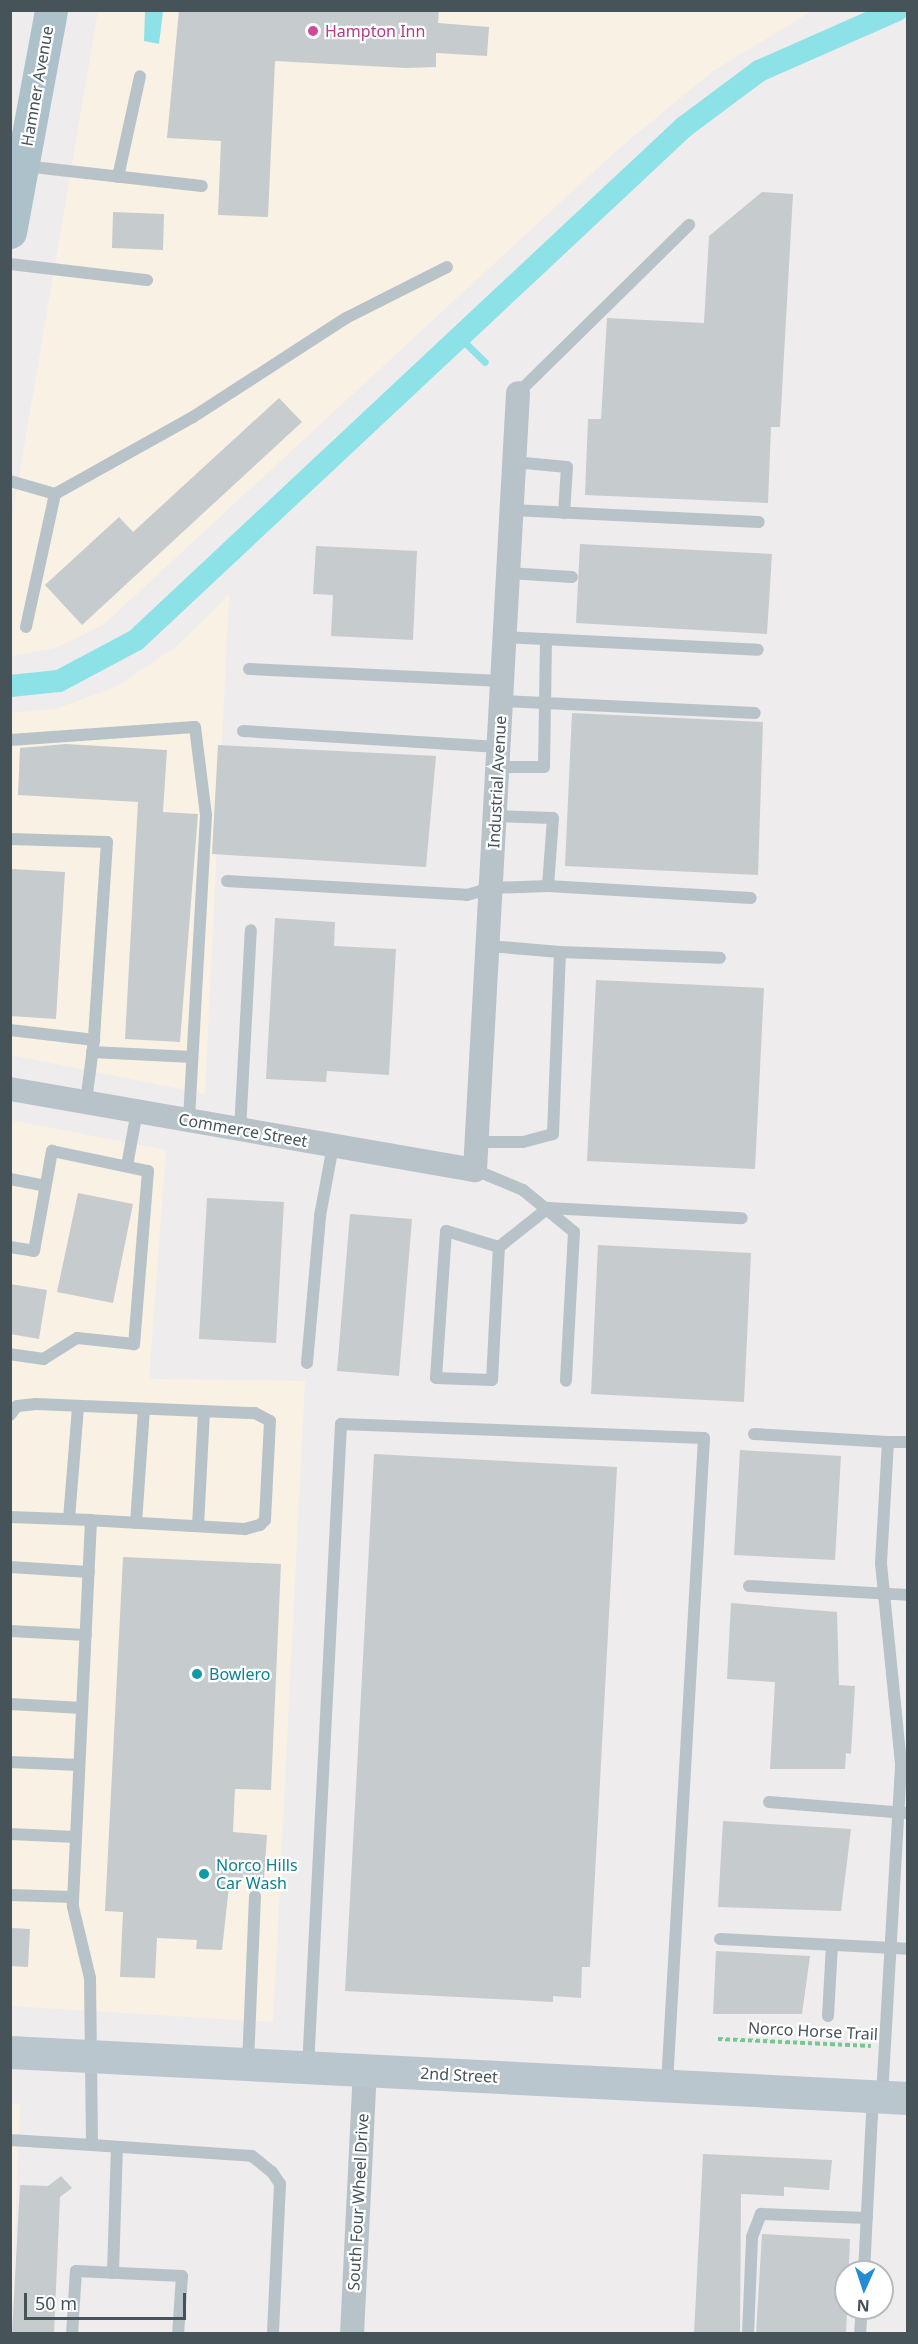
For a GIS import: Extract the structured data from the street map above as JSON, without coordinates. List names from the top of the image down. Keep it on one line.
{"streets":{"main road":["Hamner Avenue","2nd Street"],"street":["Industrial Avenue","Commerce Street","South Four Wheel Drive"],"path":["Norco Horse Trail"]},"crossings":[["Industrial Avenue","Commerce Street"],["2nd Street","South Four Wheel Drive"]],"places":["Hampton Inn","Bowlero","Norco Hills Car Wash"],"scale_bar":"50 m","north":"bottom"}
